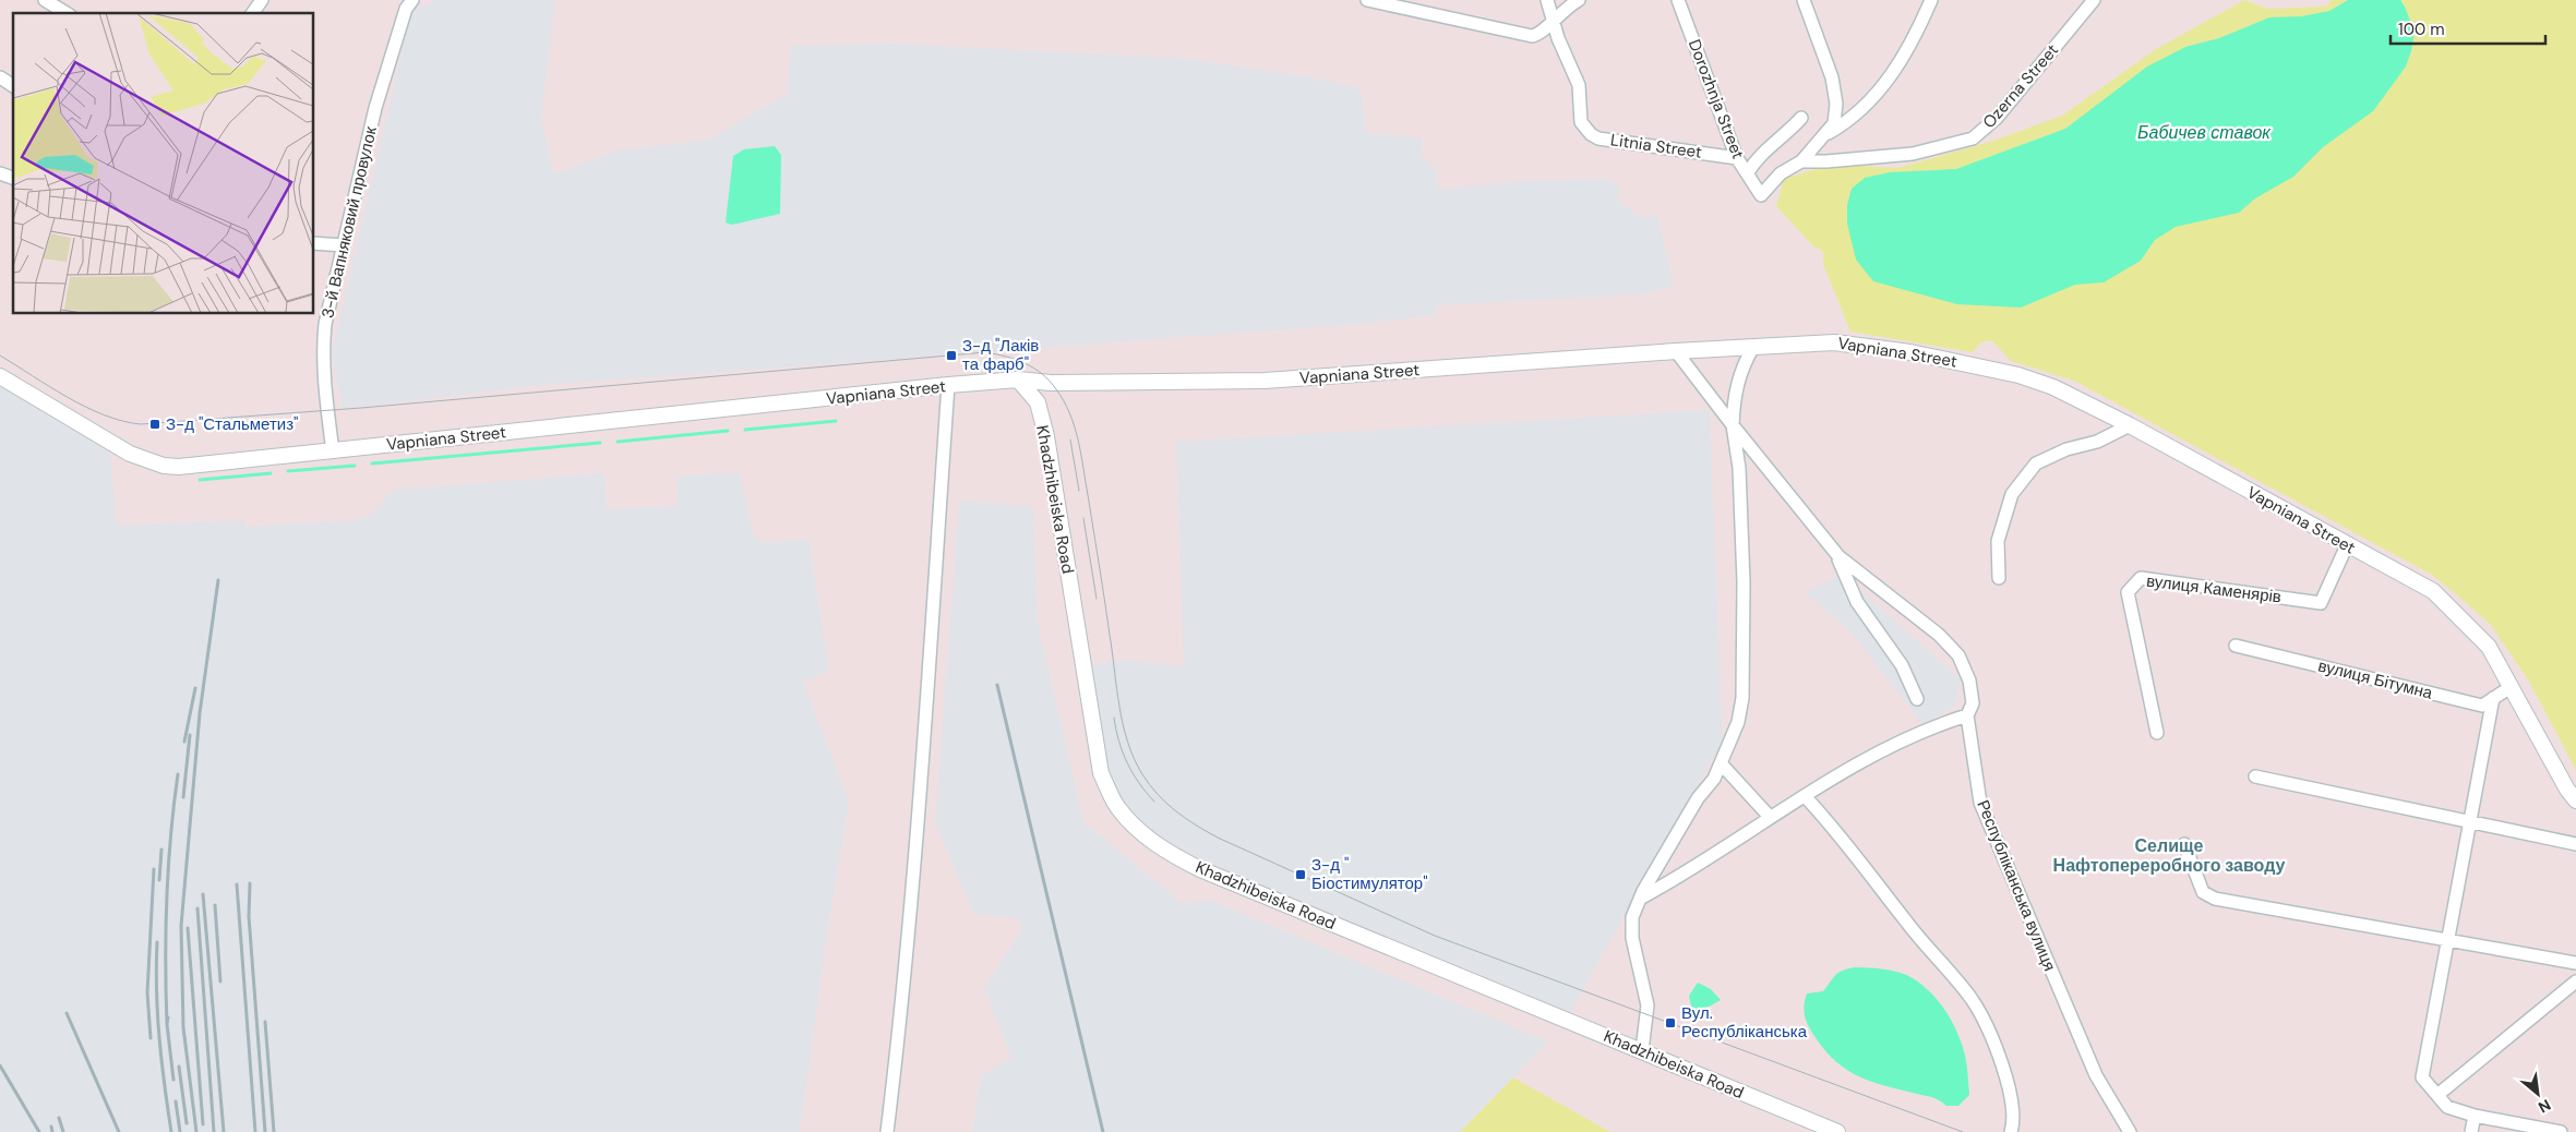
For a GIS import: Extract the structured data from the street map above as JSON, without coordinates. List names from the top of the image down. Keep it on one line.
{"streets":{"street":["Ozerna Street","Dorozhnja Street","Litnia Street","3-й Вапняковий провулок","Vapniana Street","Khadzhibeiska Road","вулиця Каменярів","вулиця Бітумна","Республіканська вулиця"]},"crossings":[["Ozerna Street","Dorozhnja Street"],["Dorozhnja Street","Litnia Street"],["3-й Вапняковий провулок","Vapniana Street"],["Vapniana Street","Khadzhibeiska Road"],["Vapniana Street","вулиця Каменярів"],["Vapniana Street","вулиця Бітумна"],["Vapniana Street","Республіканська вулиця"]],"districts":["Селище Нафтопереробного заводу"],"water":["Бабичев ставок"],"places":{"transit":["З-д \"Лаків та фарб\"","З-д \"Стальметиз\"","З-д \" Біостимулятор\"","Вул. Республіканська"]},"scale_bar":"100 m","north":"bottom right"}
